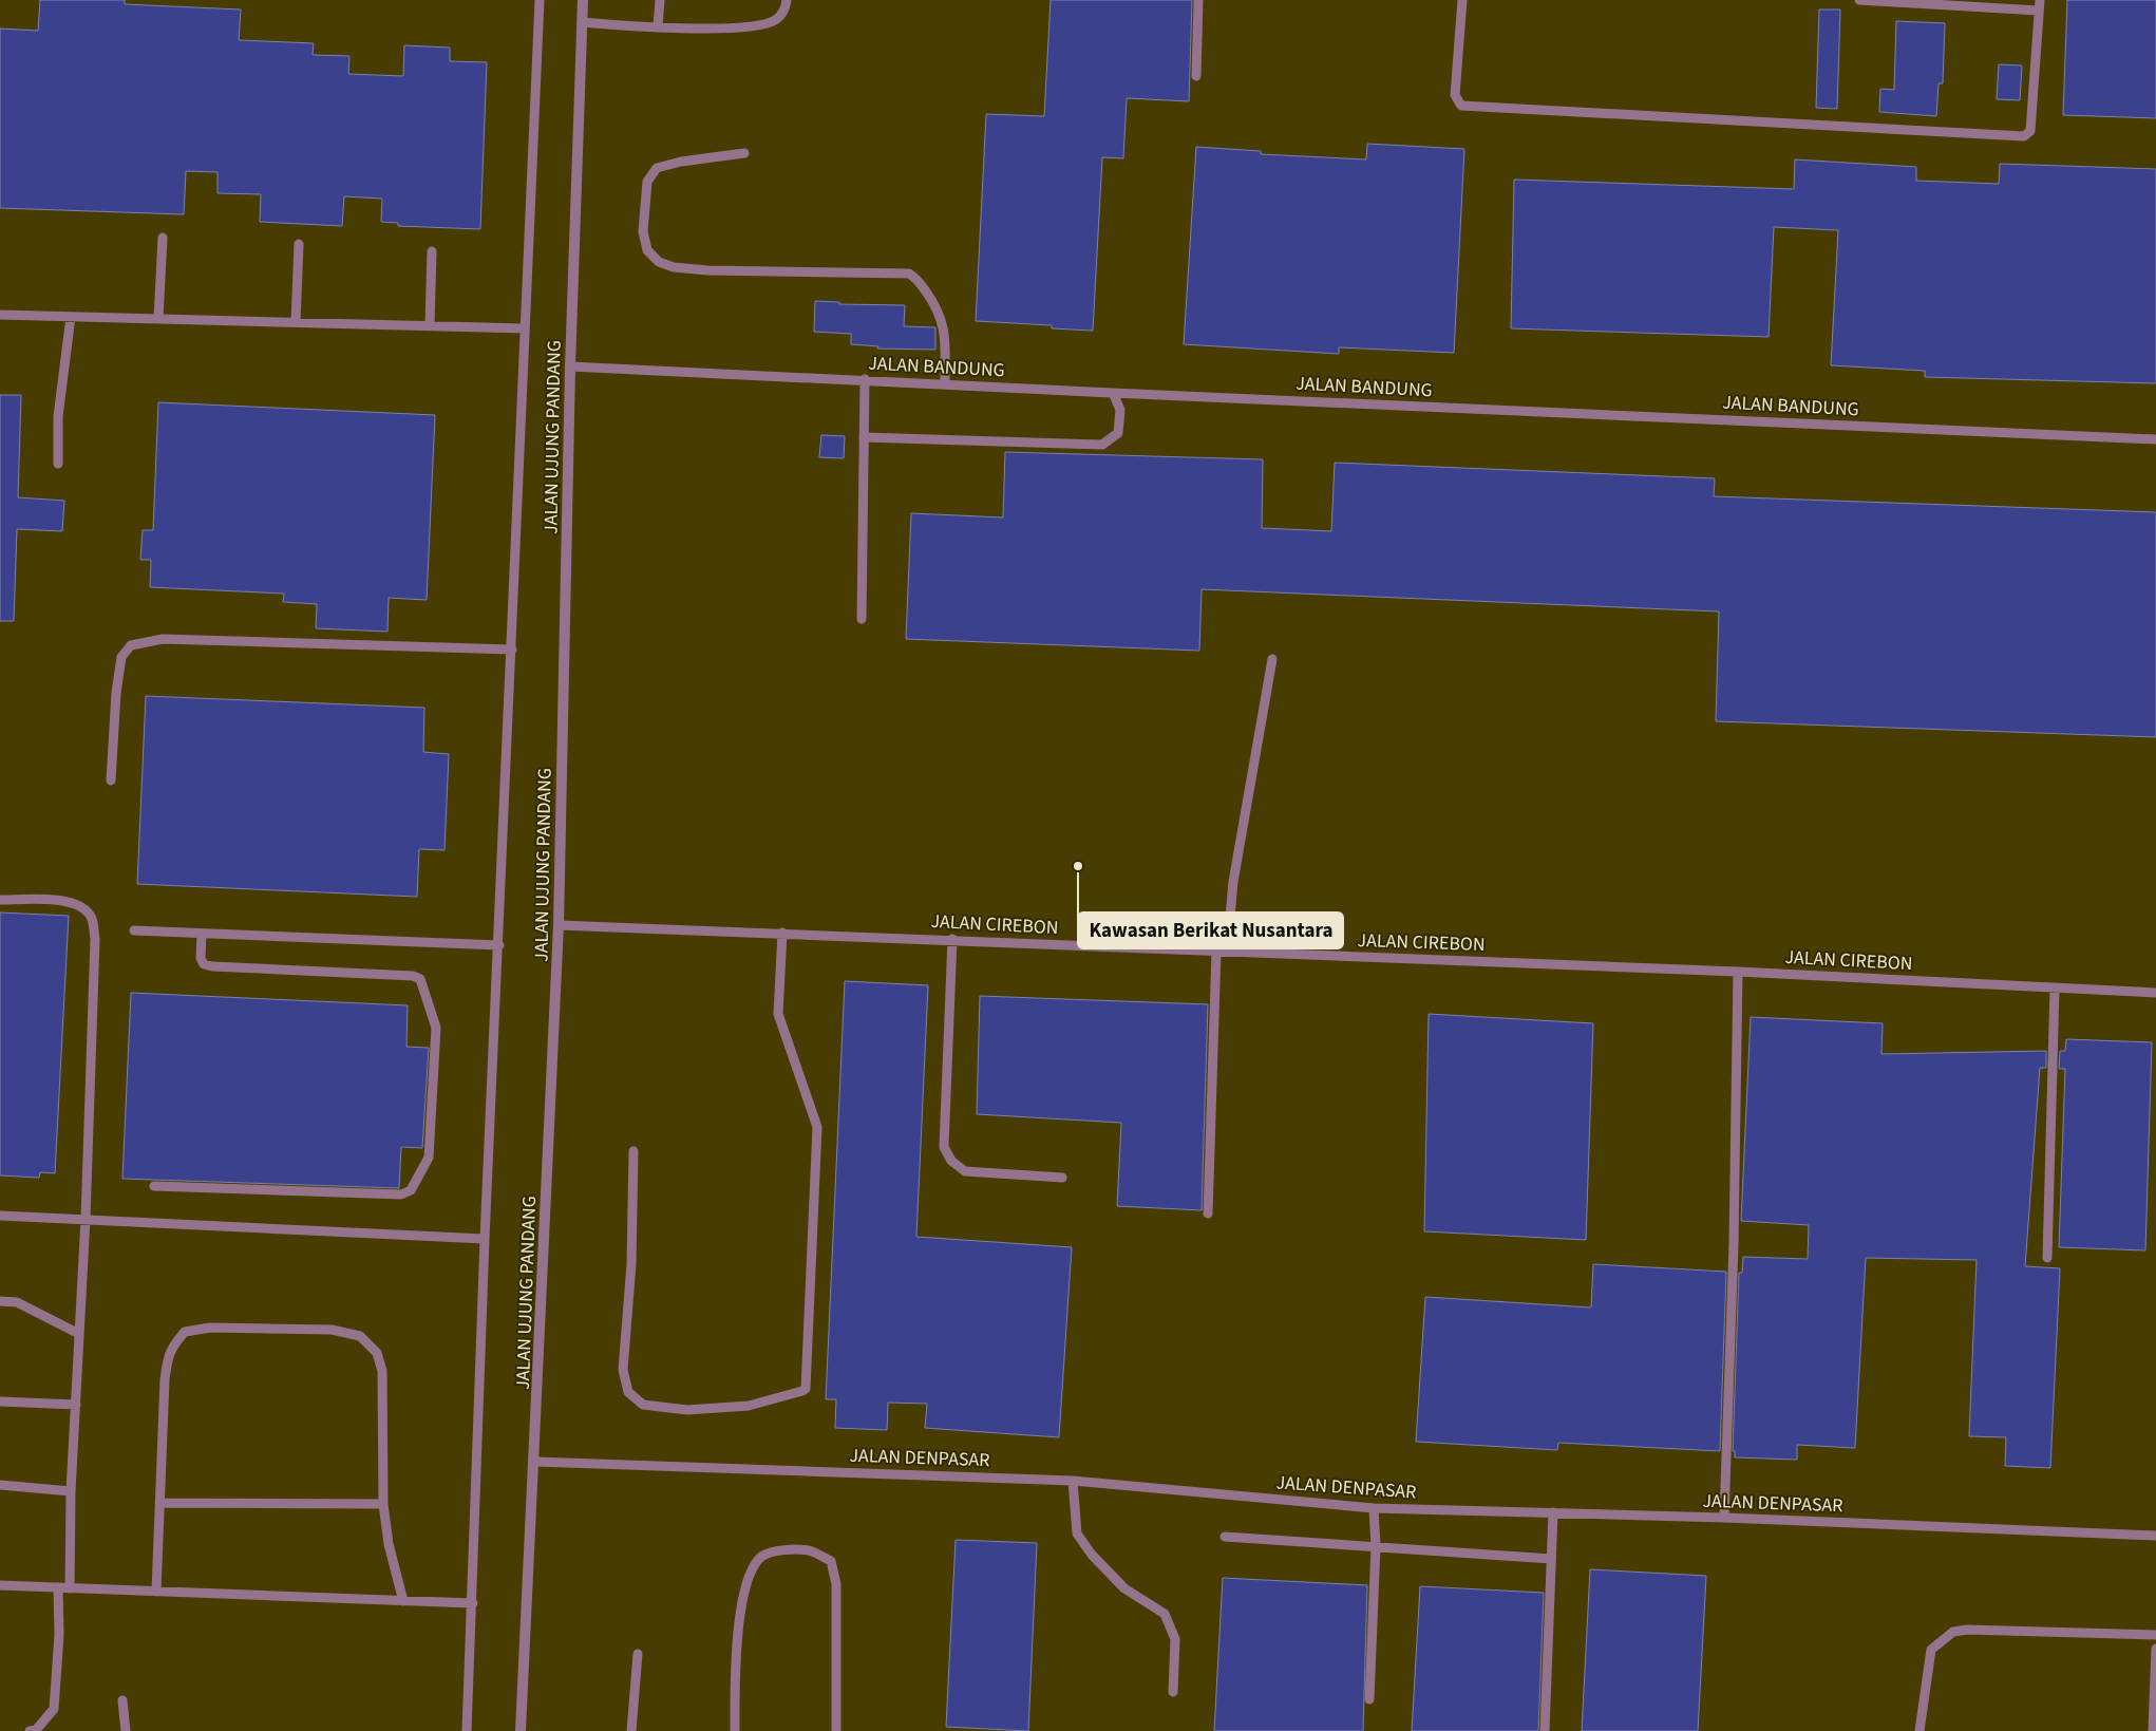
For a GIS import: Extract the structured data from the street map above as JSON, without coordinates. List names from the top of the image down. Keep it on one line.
{"streets":{"street":["JALAN UJUNG PANDANG"],"lane":["JALAN BANDUNG","JALAN CIREBON","JALAN DENPASAR"]},"crossings":[["JALAN BANDUNG","JALAN UJUNG PANDANG"],["JALAN UJUNG PANDANG","JALAN CIREBON"],["JALAN UJUNG PANDANG","JALAN DENPASAR"]],"places":["Kawasan Berikat Nusantara"]}
